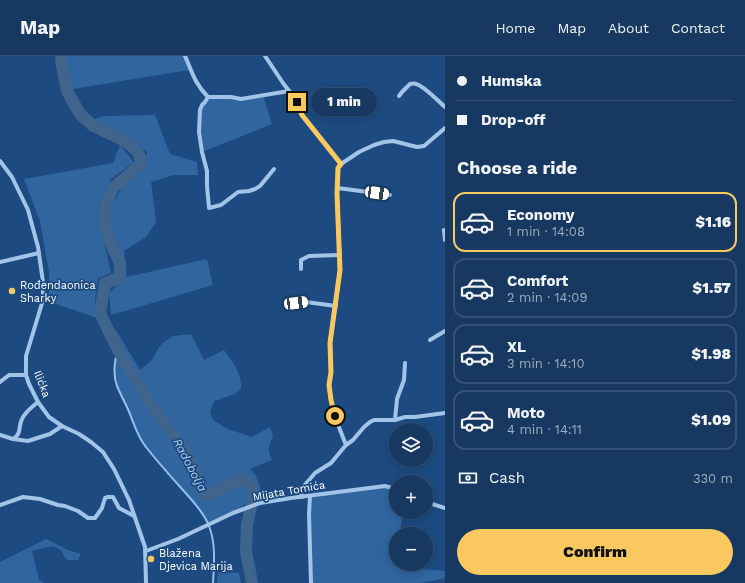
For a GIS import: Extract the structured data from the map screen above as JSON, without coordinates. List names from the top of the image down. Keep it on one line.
{"streets":{"street":["Ilićka","Mijata Tomića"]},"crossings":[["Ilićka","Mijata Tomića"]],"water":["Radobolja"],"places":["Rođendaonica Sharky","Blažena Djevica Marija"],"page":{"header":"Map","nav":["Home","Map","About","Contact"],"banner":["Humska","Drop-off"],"bubble":"1 min","heading":"Choose a ride","list":[{"name":"Economy","note":"1 min · 14:08","value":"$1.16"},{"name":"Comfort","note":"2 min · 14:09","value":"$1.57"},{"name":"XL","note":"3 min · 14:10","value":"$1.98"},{"name":"Moto","note":"4 min · 14:11","value":"$1.09"}],"map_buttons":["+","−"],"pay":["Cash","330 m"],"buttons":"Confirm"}}
